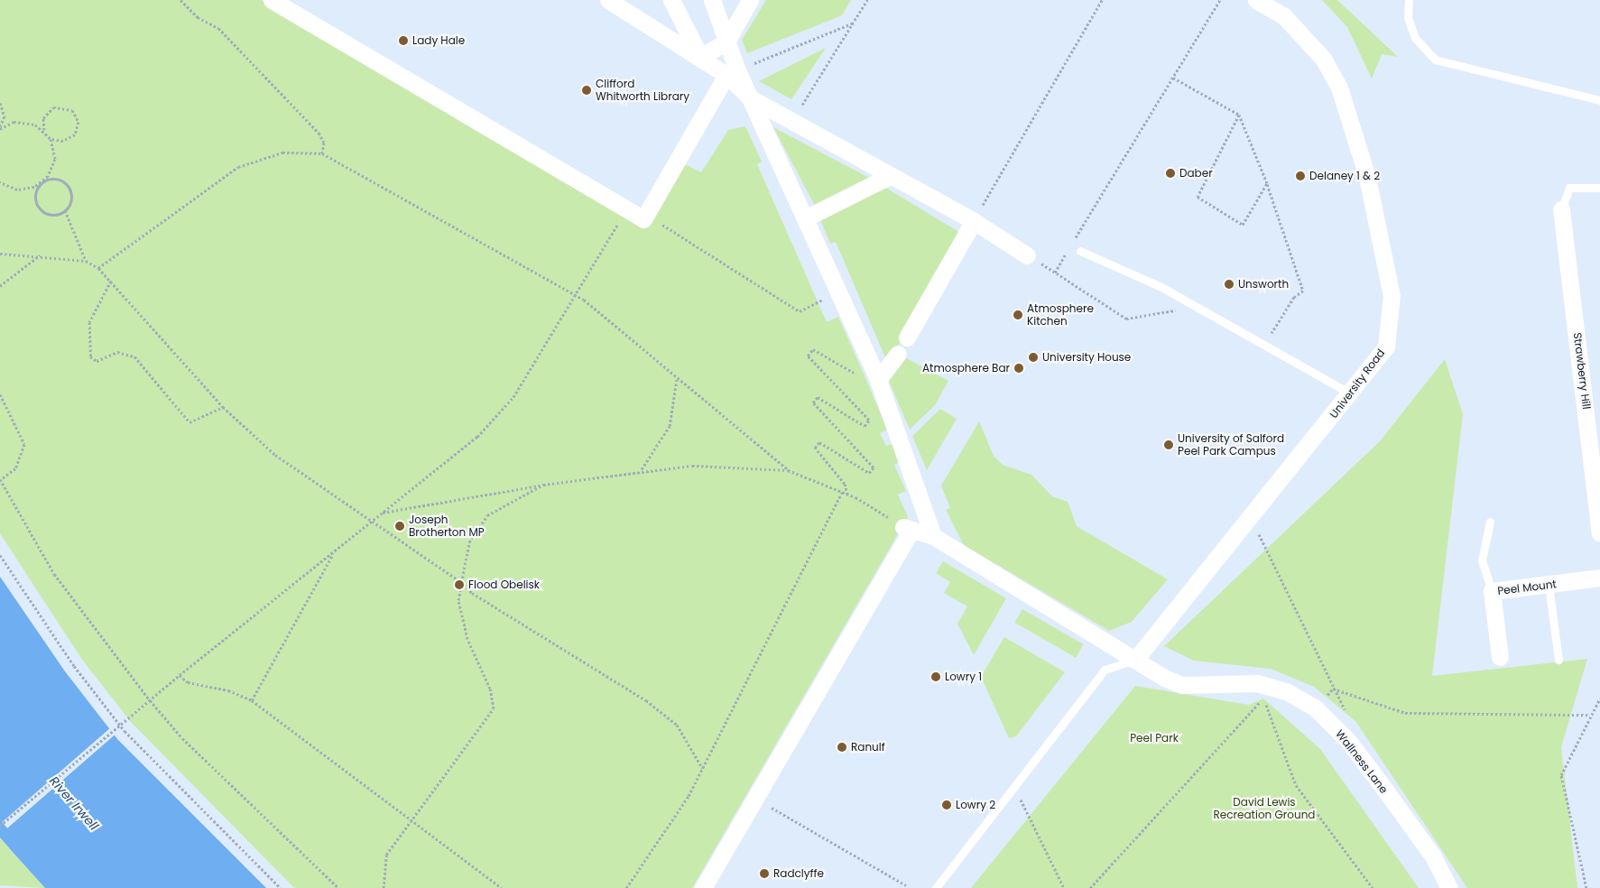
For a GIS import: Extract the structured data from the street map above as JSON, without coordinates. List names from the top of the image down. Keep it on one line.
{"streets":{"street":["Strawberry Hill","University Road","Peel Mount","Wallness Lane"]},"crossings":[["University Road","Wallness Lane"]],"water":["River Irwell"],"parks":["Peel Park","David Lewis Recreation Ground"],"places":["Lady Hale","Clifford Whitworth Library","Daber","Delaney 1 & 2","Unsworth","Atmosphere Kitchen","University House","Atmosphere Bar","University of Salford Peel Park Campus","Joseph Brotherton MP","Flood Obelisk","Lowry 1","Ranulf","Lowry 2","Radclyffe"]}
